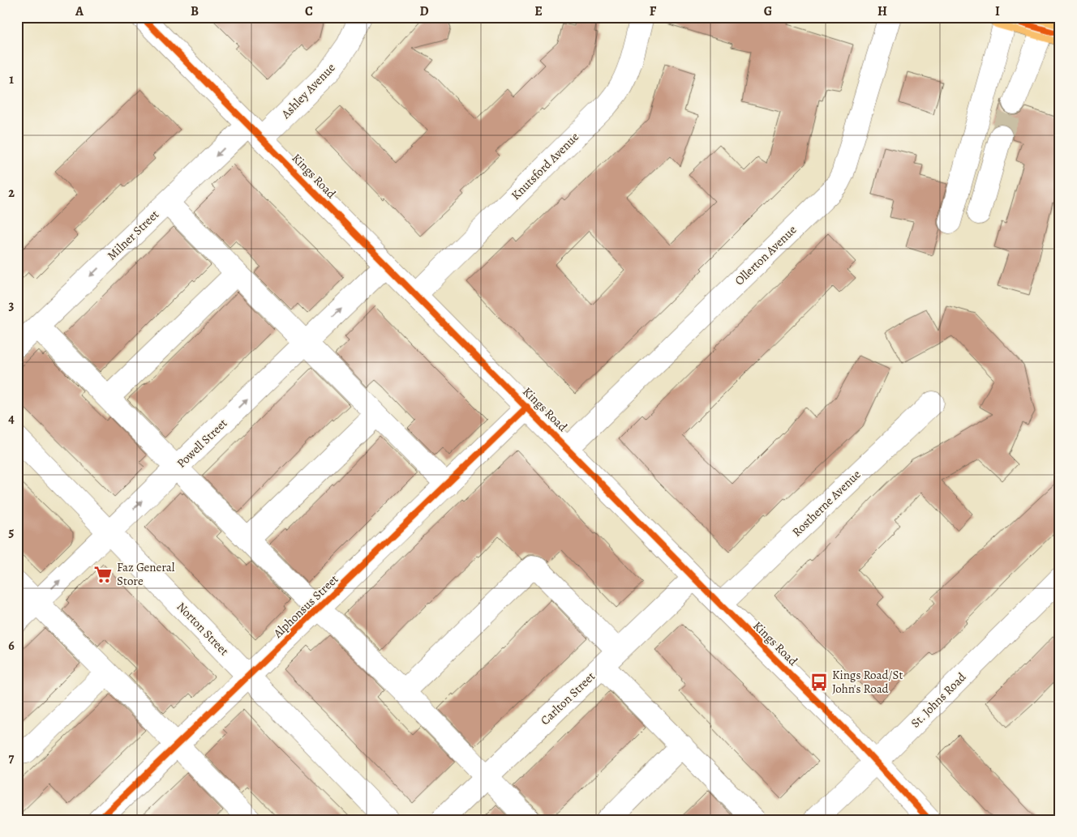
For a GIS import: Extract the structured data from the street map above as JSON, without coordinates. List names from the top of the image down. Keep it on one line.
{"streets":{"street":["Ashley Avenue","Knutsford Avenue","Kings Road","Milner Street","Ollerton Avenue","Powell Street","Rostherne Avenue","Alphonsus Street","Norton Street","Carlton Street","St. Johns Road"]},"crossings":[["Ashley Avenue","Kings Road"],["Ashley Avenue","Milner Street"],["Knutsford Avenue","Kings Road"],["Kings Road","Milner Street"],["Kings Road","Ollerton Avenue"],["Kings Road","Powell Street"],["Kings Road","Rostherne Avenue"],["Kings Road","Alphonsus Street"],["Kings Road","Carlton Street"],["Kings Road","St. Johns Road"],["Powell Street","Norton Street"],["Alphonsus Street","Norton Street"]],"places":{"supermarket":["Faz General Store"],"bus stop":["Kings Road/St John's Road"]},"grid":{"columns":["A","B","C","D","E","F","G","H","I"],"rows":["1","2","3","4","5","6","7"]}}
